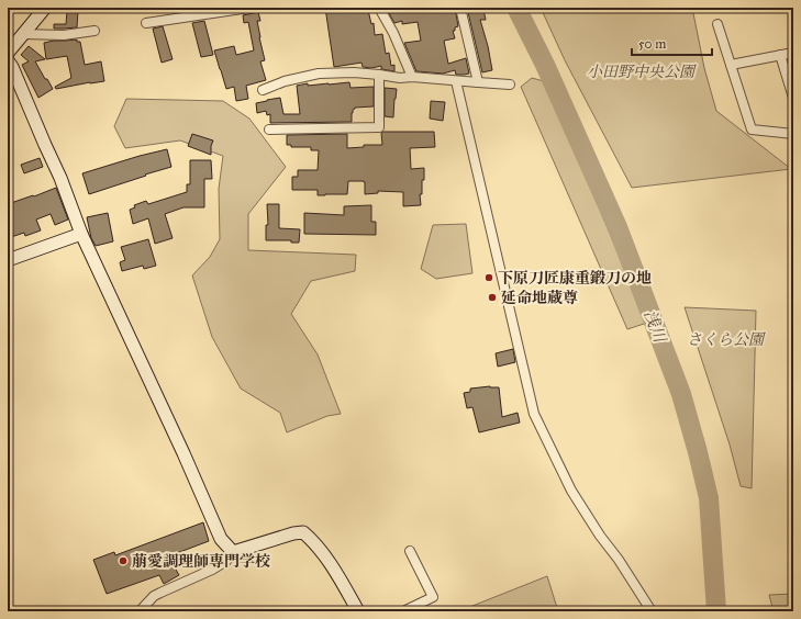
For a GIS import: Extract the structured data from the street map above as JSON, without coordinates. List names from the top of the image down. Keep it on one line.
{"water":["浅川"],"parks":["小田野中央公園","さくら公園"],"places":["下原刀匠康重鍛刀の地","延命地蔵尊","萠愛調理師専門学校"],"scale_bar":"50 m"}
